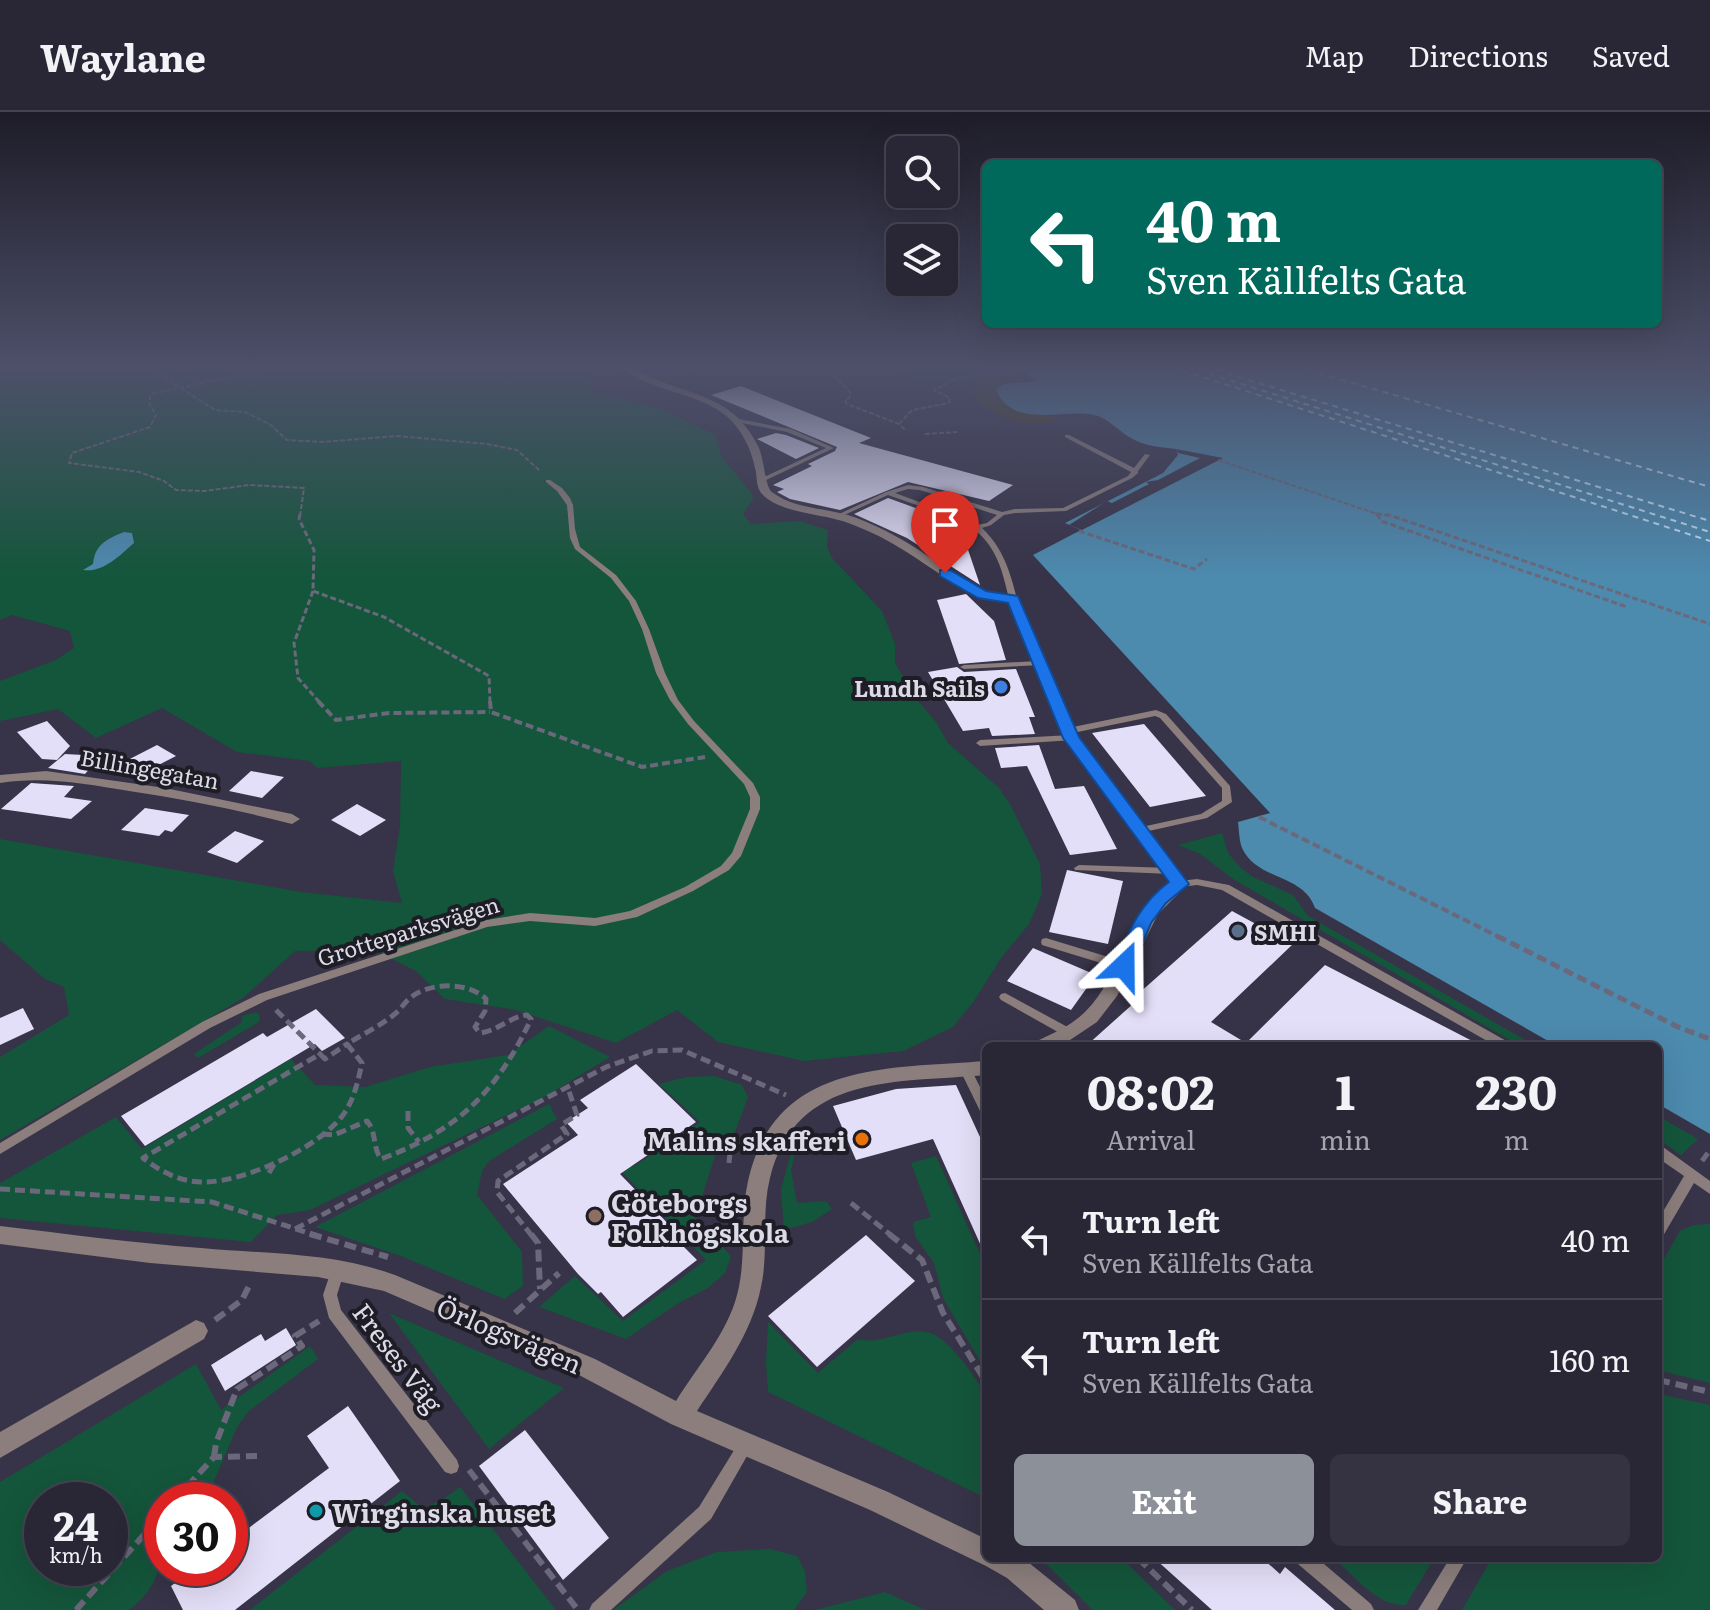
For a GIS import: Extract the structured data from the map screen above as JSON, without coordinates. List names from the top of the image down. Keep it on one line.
{"streets":{"street":["Billingegatan","Örlogsvägen"],"lane":["Grotteparksvägen","Freses Väg"]},"crossings":[["Örlogsvägen","Freses Väg"]],"places":["Lundh Sails","SMHI","Malins skafferi","Göteborgs Folkhögskola","Wirginska huset"],"page":{"header":"Waylane","nav":["Map","Directions","Saved"],"turn":["40 m","Sven Källfelts Gata"],"eta":["08:02","Arrival","1","min","230","m"],"list":[{"name":"Turn left","note":"Sven Källfelts Gata","value":"40 m"},{"name":"Turn left","note":"Sven Källfelts Gata","value":"160 m"}],"buttons":["Exit","Share"],"speed":"24 km/h","limit":"30"}}
